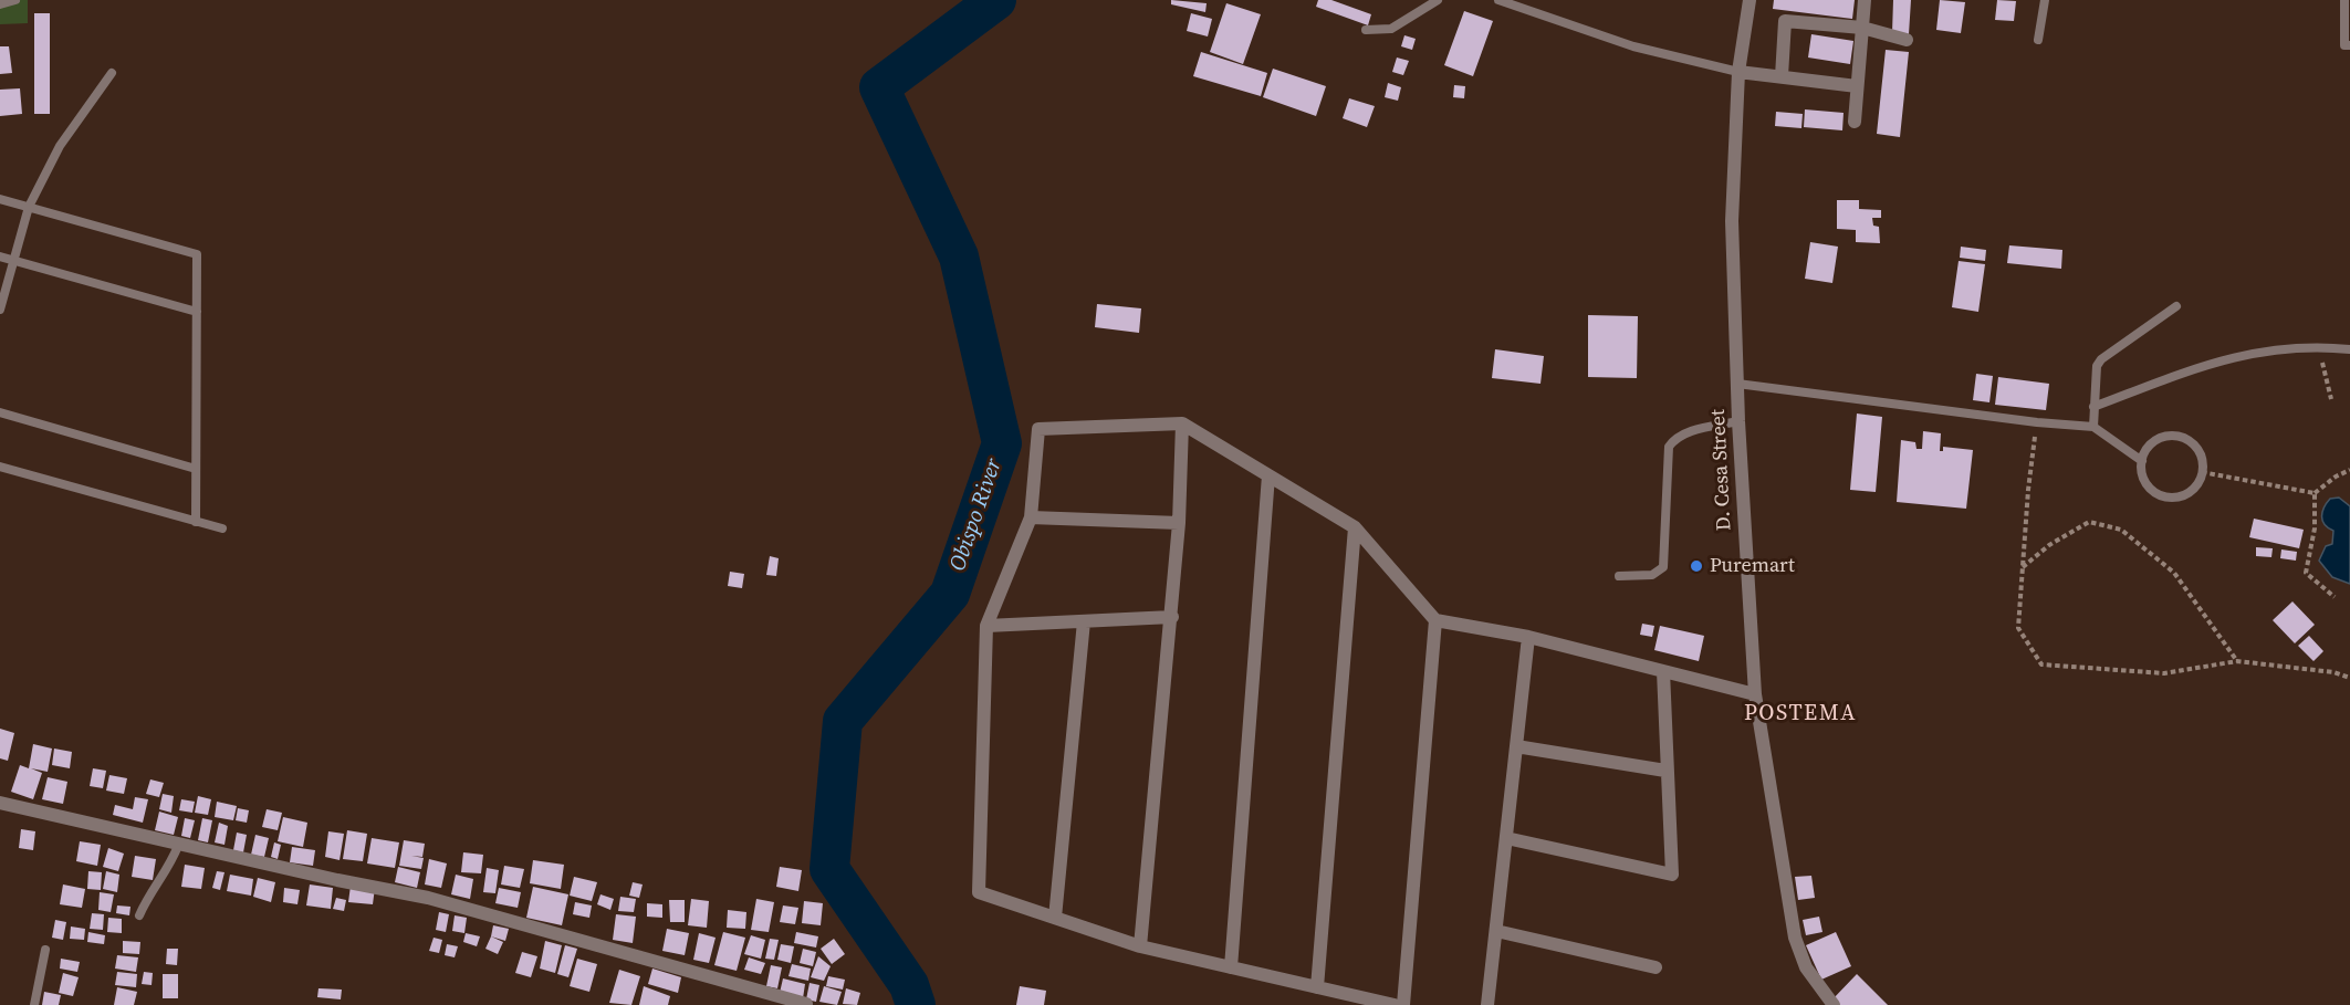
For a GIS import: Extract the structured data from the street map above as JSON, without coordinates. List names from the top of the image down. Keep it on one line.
{"streets":{"street":["D. Cesa Street"]},"districts":["POSTEMA"],"water":["Obispo River"],"places":["Puremart"]}
